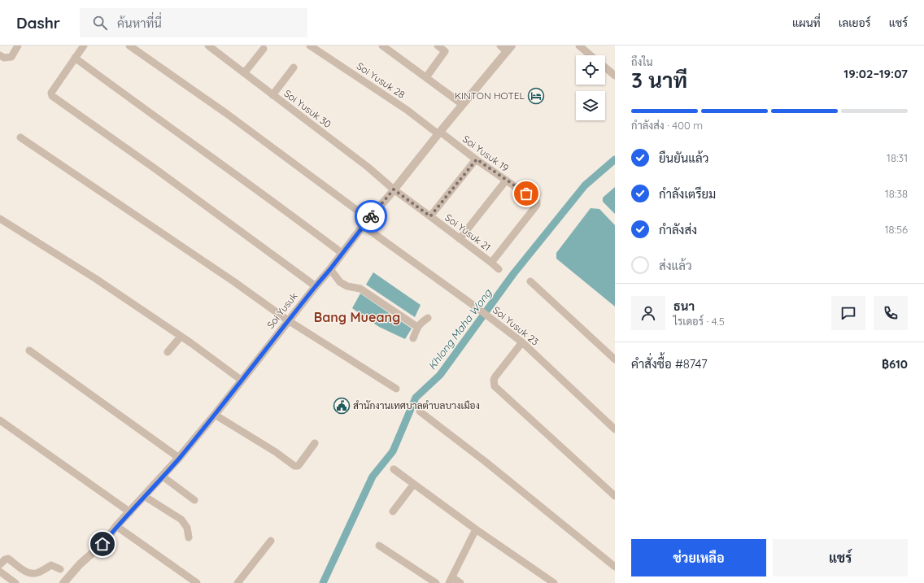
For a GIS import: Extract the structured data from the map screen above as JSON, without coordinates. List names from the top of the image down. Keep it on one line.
{"streets":{"street":["Soi Yusuk 28","Soi Yusuk 30","Soi Yusuk 19","Soi Yusuk 21","Soi Yusuk","Soi Yusuk 23"]},"crossings":[["Soi Yusuk 28","Soi Yusuk 19"],["Soi Yusuk 28","Soi Yusuk"],["Soi Yusuk 30","Soi Yusuk 21"],["Soi Yusuk 30","Soi Yusuk"],["Soi Yusuk 19","Soi Yusuk 21"],["Soi Yusuk 19","Soi Yusuk"],["Soi Yusuk 21","Soi Yusuk"],["Soi Yusuk","Soi Yusuk 23"]],"districts":["Bang Mueang"],"water":["Khlong Maha Wong"],"places":{"hotel":["KINTON HOTEL"],"public building":["สำนักงานเทศบาลตำบลบางเมือง"]},"page":{"header":"Dashr","search":"ค้นหาที่นี่","nav":["แผนที่","เลเยอร์","แชร์"],"heading":["3 นาที","ถึงใน","19:02–19:07"],"panel":["ธนา","ไรเดอร์ · 4.5","คำสั่งซื้อ #8747","฿610"],"bar":"กำลังส่ง · 400 m","list":[["ยืนยันแล้ว","18:31"],["กำลังเตรียม","18:38"],["กำลังส่ง","18:56"],"ส่งแล้ว"],"buttons":["ช่วยเหลือ","แชร์"]}}
